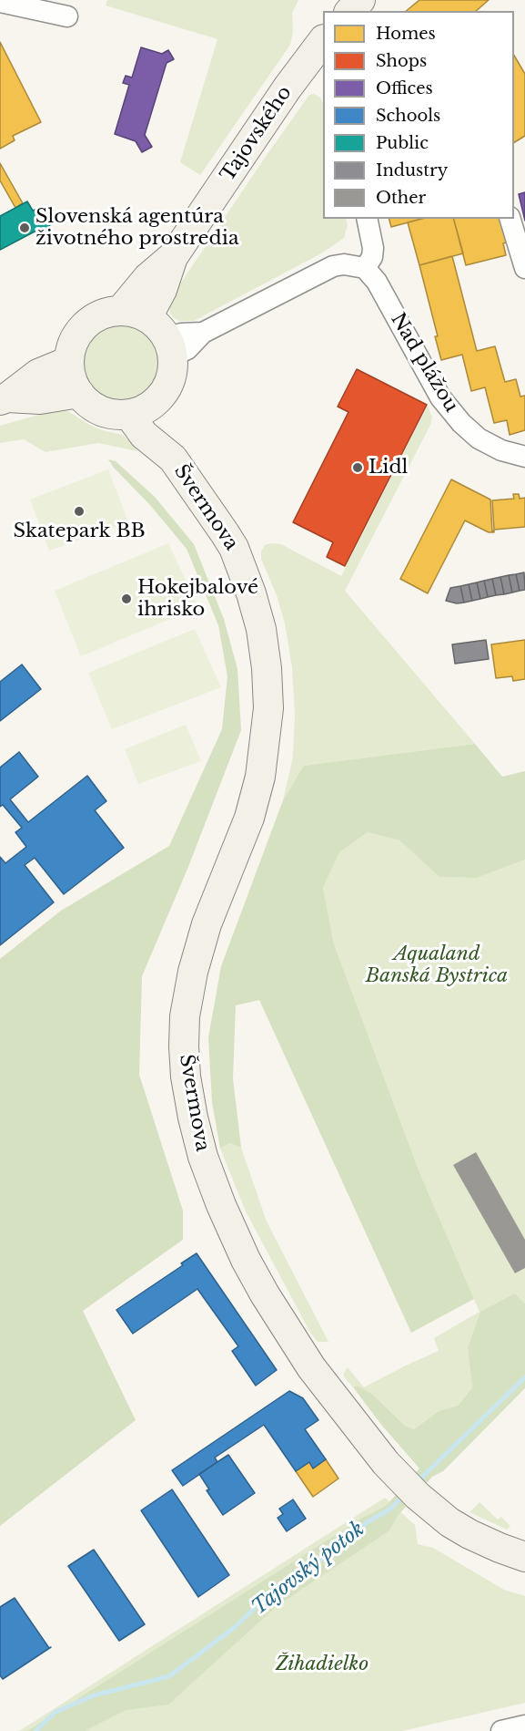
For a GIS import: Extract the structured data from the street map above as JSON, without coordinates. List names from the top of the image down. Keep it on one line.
{"streets":{"street":["Tajovského","Nad plážou","Švermova"]},"crossings":[["Tajovského","Švermova"]],"water":["Tajovský potok"],"parks":["Aqualand Banská Bystrica","Žihadielko"],"places":["Slovenská agentúra životného prostredia","Lidl","Skatepark BB","Hokejbalové ihrisko"],"legend":["Homes","Shops","Offices","Schools","Public","Industry","Other"]}
